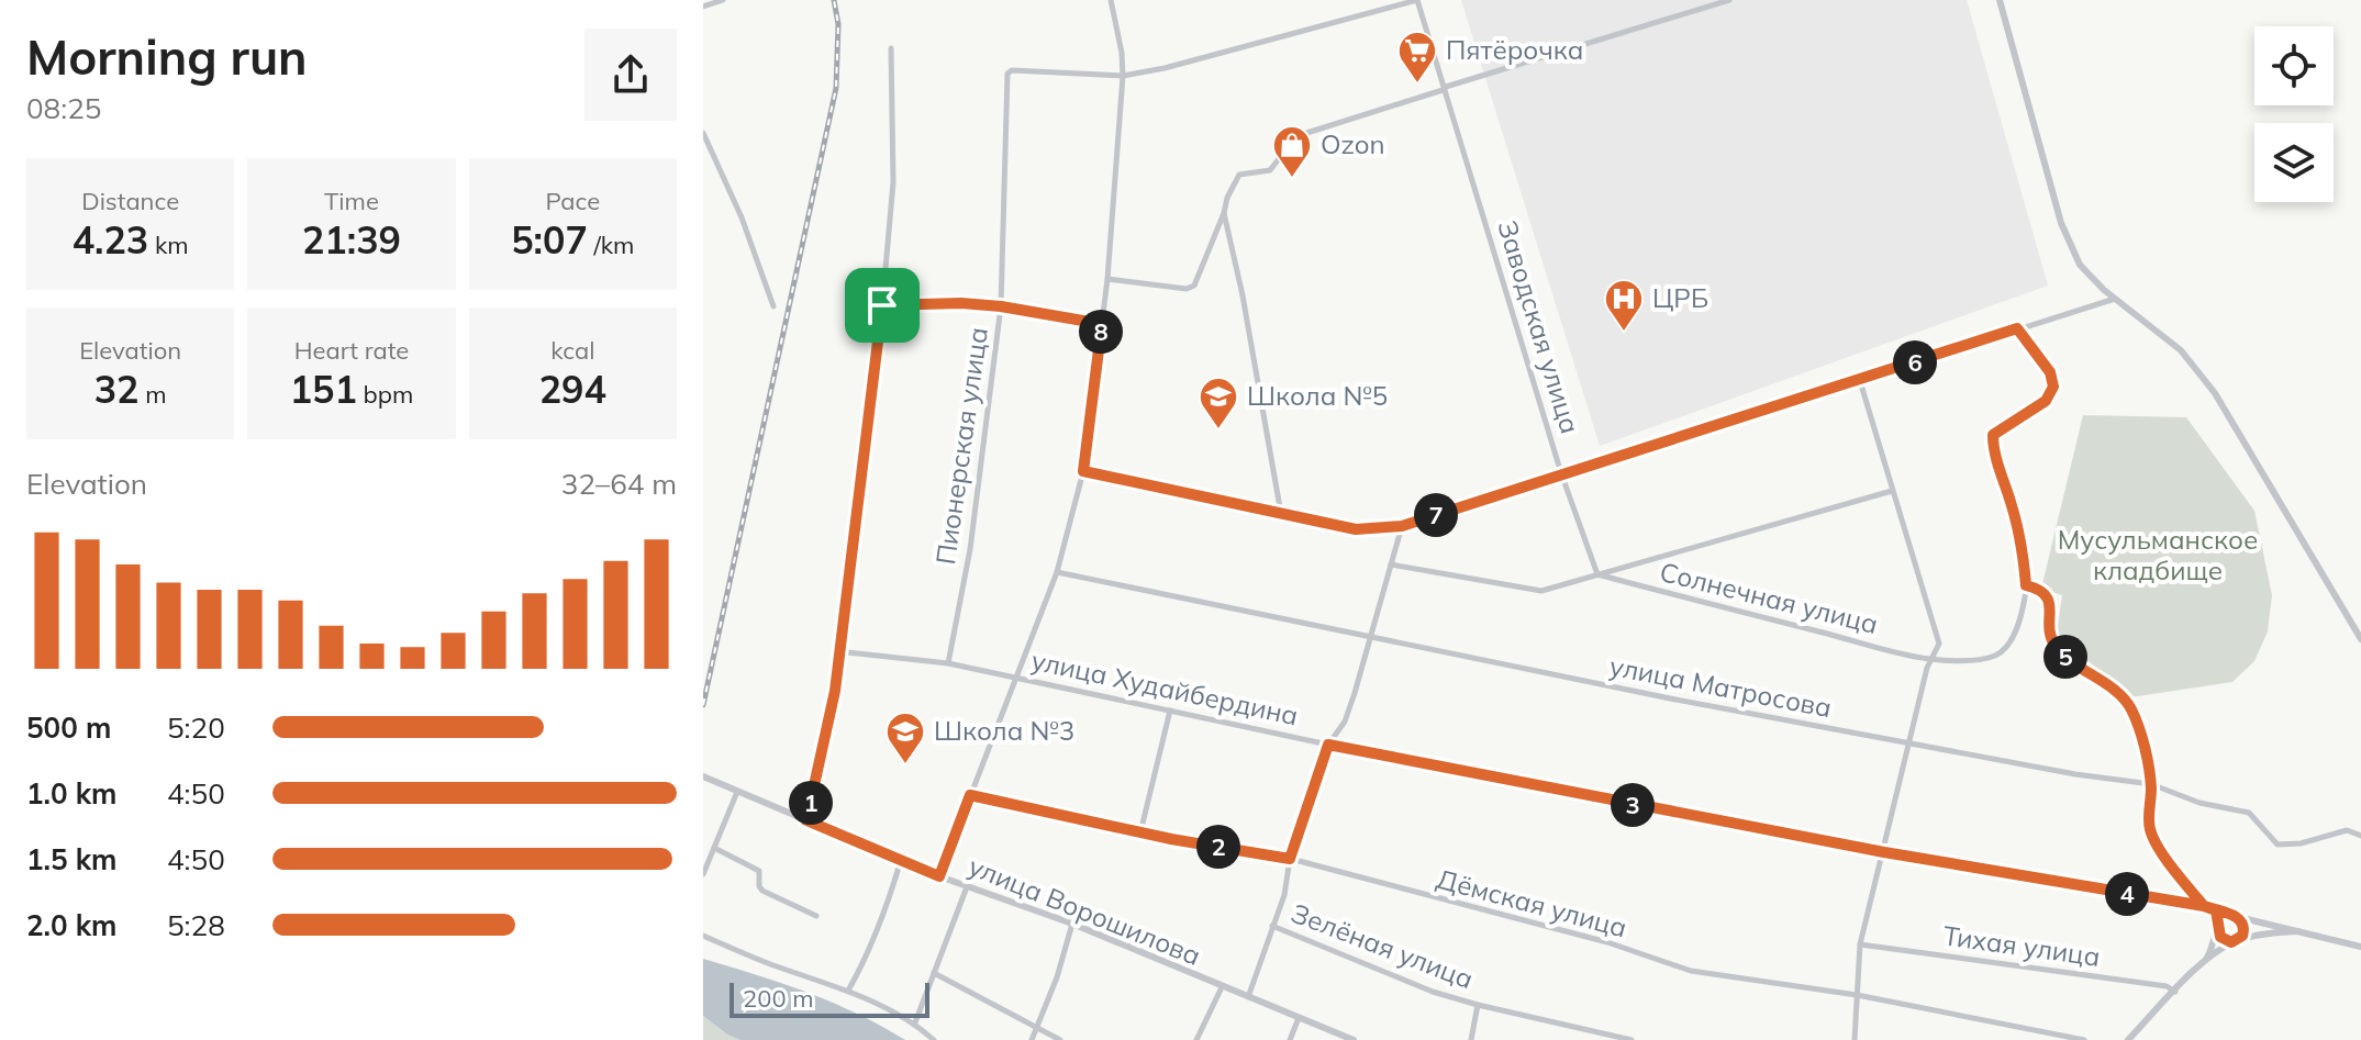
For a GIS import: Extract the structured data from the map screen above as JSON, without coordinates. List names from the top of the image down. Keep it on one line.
{"streets":{"street":["Заводская улица","Пионерская улица","Солнечная улица","улица Матросова","улица Худайбердина","Дёмская улица","улица Ворошилова","Зелёная улица","Тихая улица"]},"crossings":[["Заводская улица","Солнечная улица"],["Пионерская улица","улица Худайбердина"]],"parks":["Мусульманское кладбище"],"places":{"supermarket":["Пятёрочка"],"shop":["Ozon"],"hospital":["ЦРБ"],"school or university":["Школа №5","Школа №3"]},"scale_bar":"200 m","page":{"heading":["Morning run","08:25"],"stats":[["Distance","4.23 km"],["Time","21:39"],["Pace","5:07 /km"],["Elevation","32 m"],["Heart rate","151 bpm"],["kcal","294"]],"pins":["8","6","7","5","1","3","2","4"],"chart":["Elevation","32–64 m"],"list":[{"name":"500 m","note":"5:20"},{"name":"1.0 km","note":"4:50"},{"name":"1.5 km","note":"4:50"},{"name":"2.0 km","note":"5:28"}],"scale":"200 m"}}
